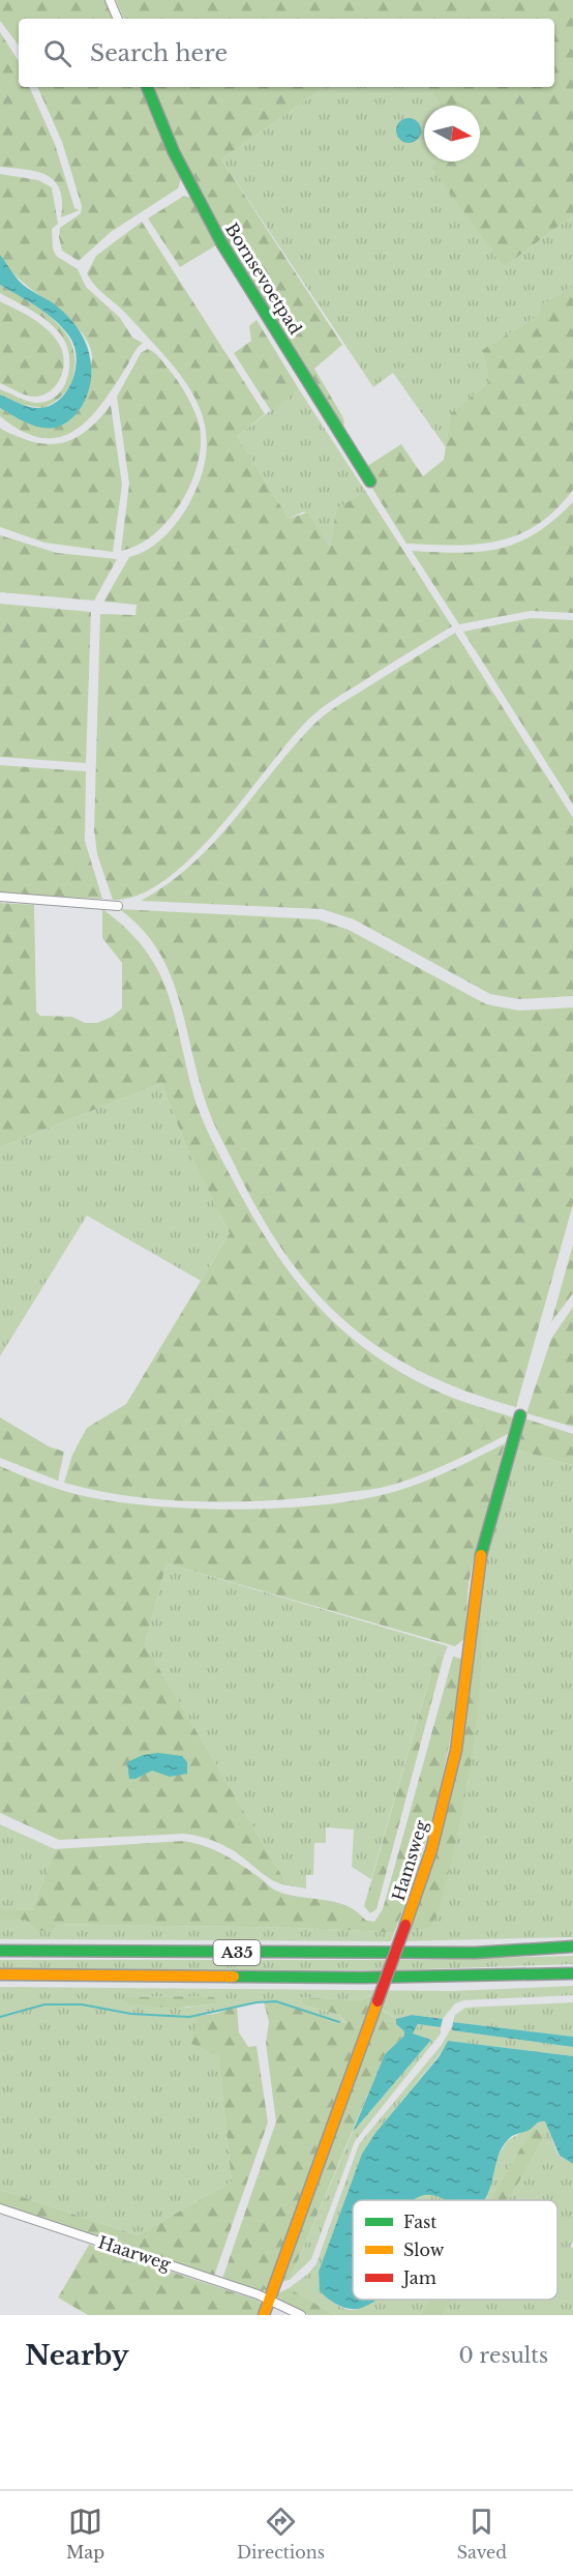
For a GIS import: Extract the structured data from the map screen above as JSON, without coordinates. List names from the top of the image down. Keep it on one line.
{"streets":{"main road":["Bornsevoetpad","Hamsweg","A35"],"street":["Haarweg"]},"crossings":[["Hamsweg","Haarweg"]],"legend":["Fast","Slow","Jam"],"north":"right","page":{"search":"Search here","heading":["Nearby","0 results"],"nav":["Map","Directions","Saved"]}}
